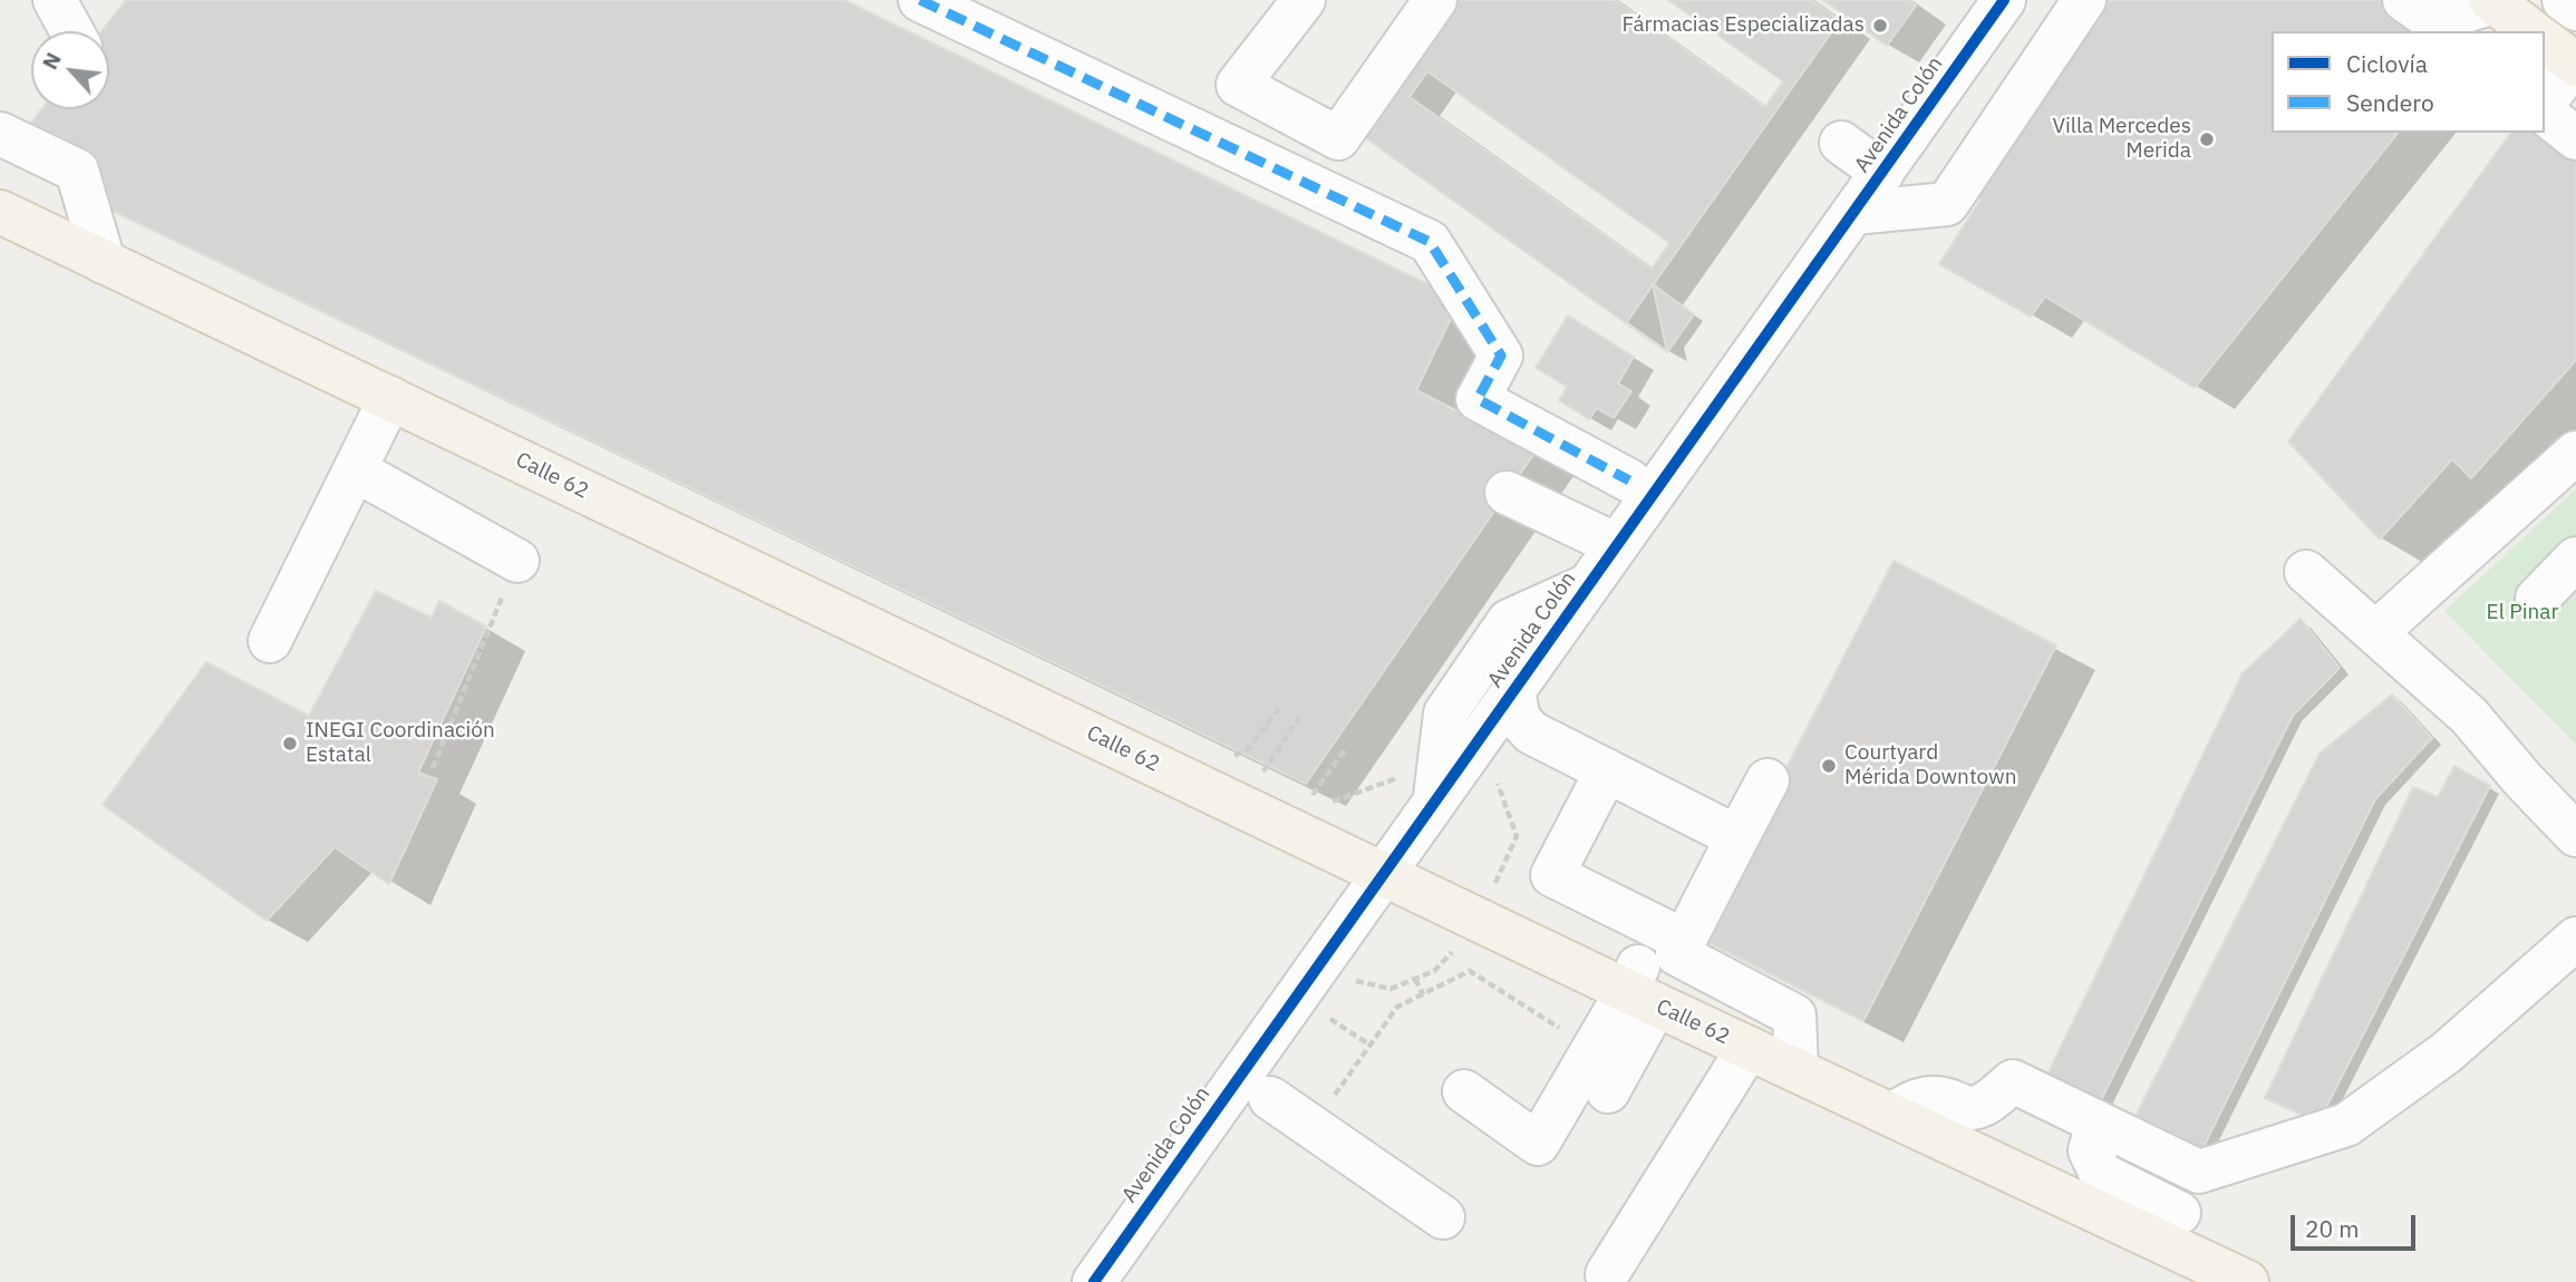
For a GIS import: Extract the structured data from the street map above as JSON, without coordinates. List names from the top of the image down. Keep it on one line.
{"streets":{"main road":["Calle 62"],"street":["Avenida Colón"]},"crossings":[["Avenida Colón","Calle 62"]],"parks":["El Pinar"],"places":["Fármacias Especializadas","Villa Mercedes Merida","INEGI Coordinación Estatal","Courtyard Mérida Downtown"],"legend":["Ciclovía","Sendero"],"scale_bar":"20 m","north":"top left"}
